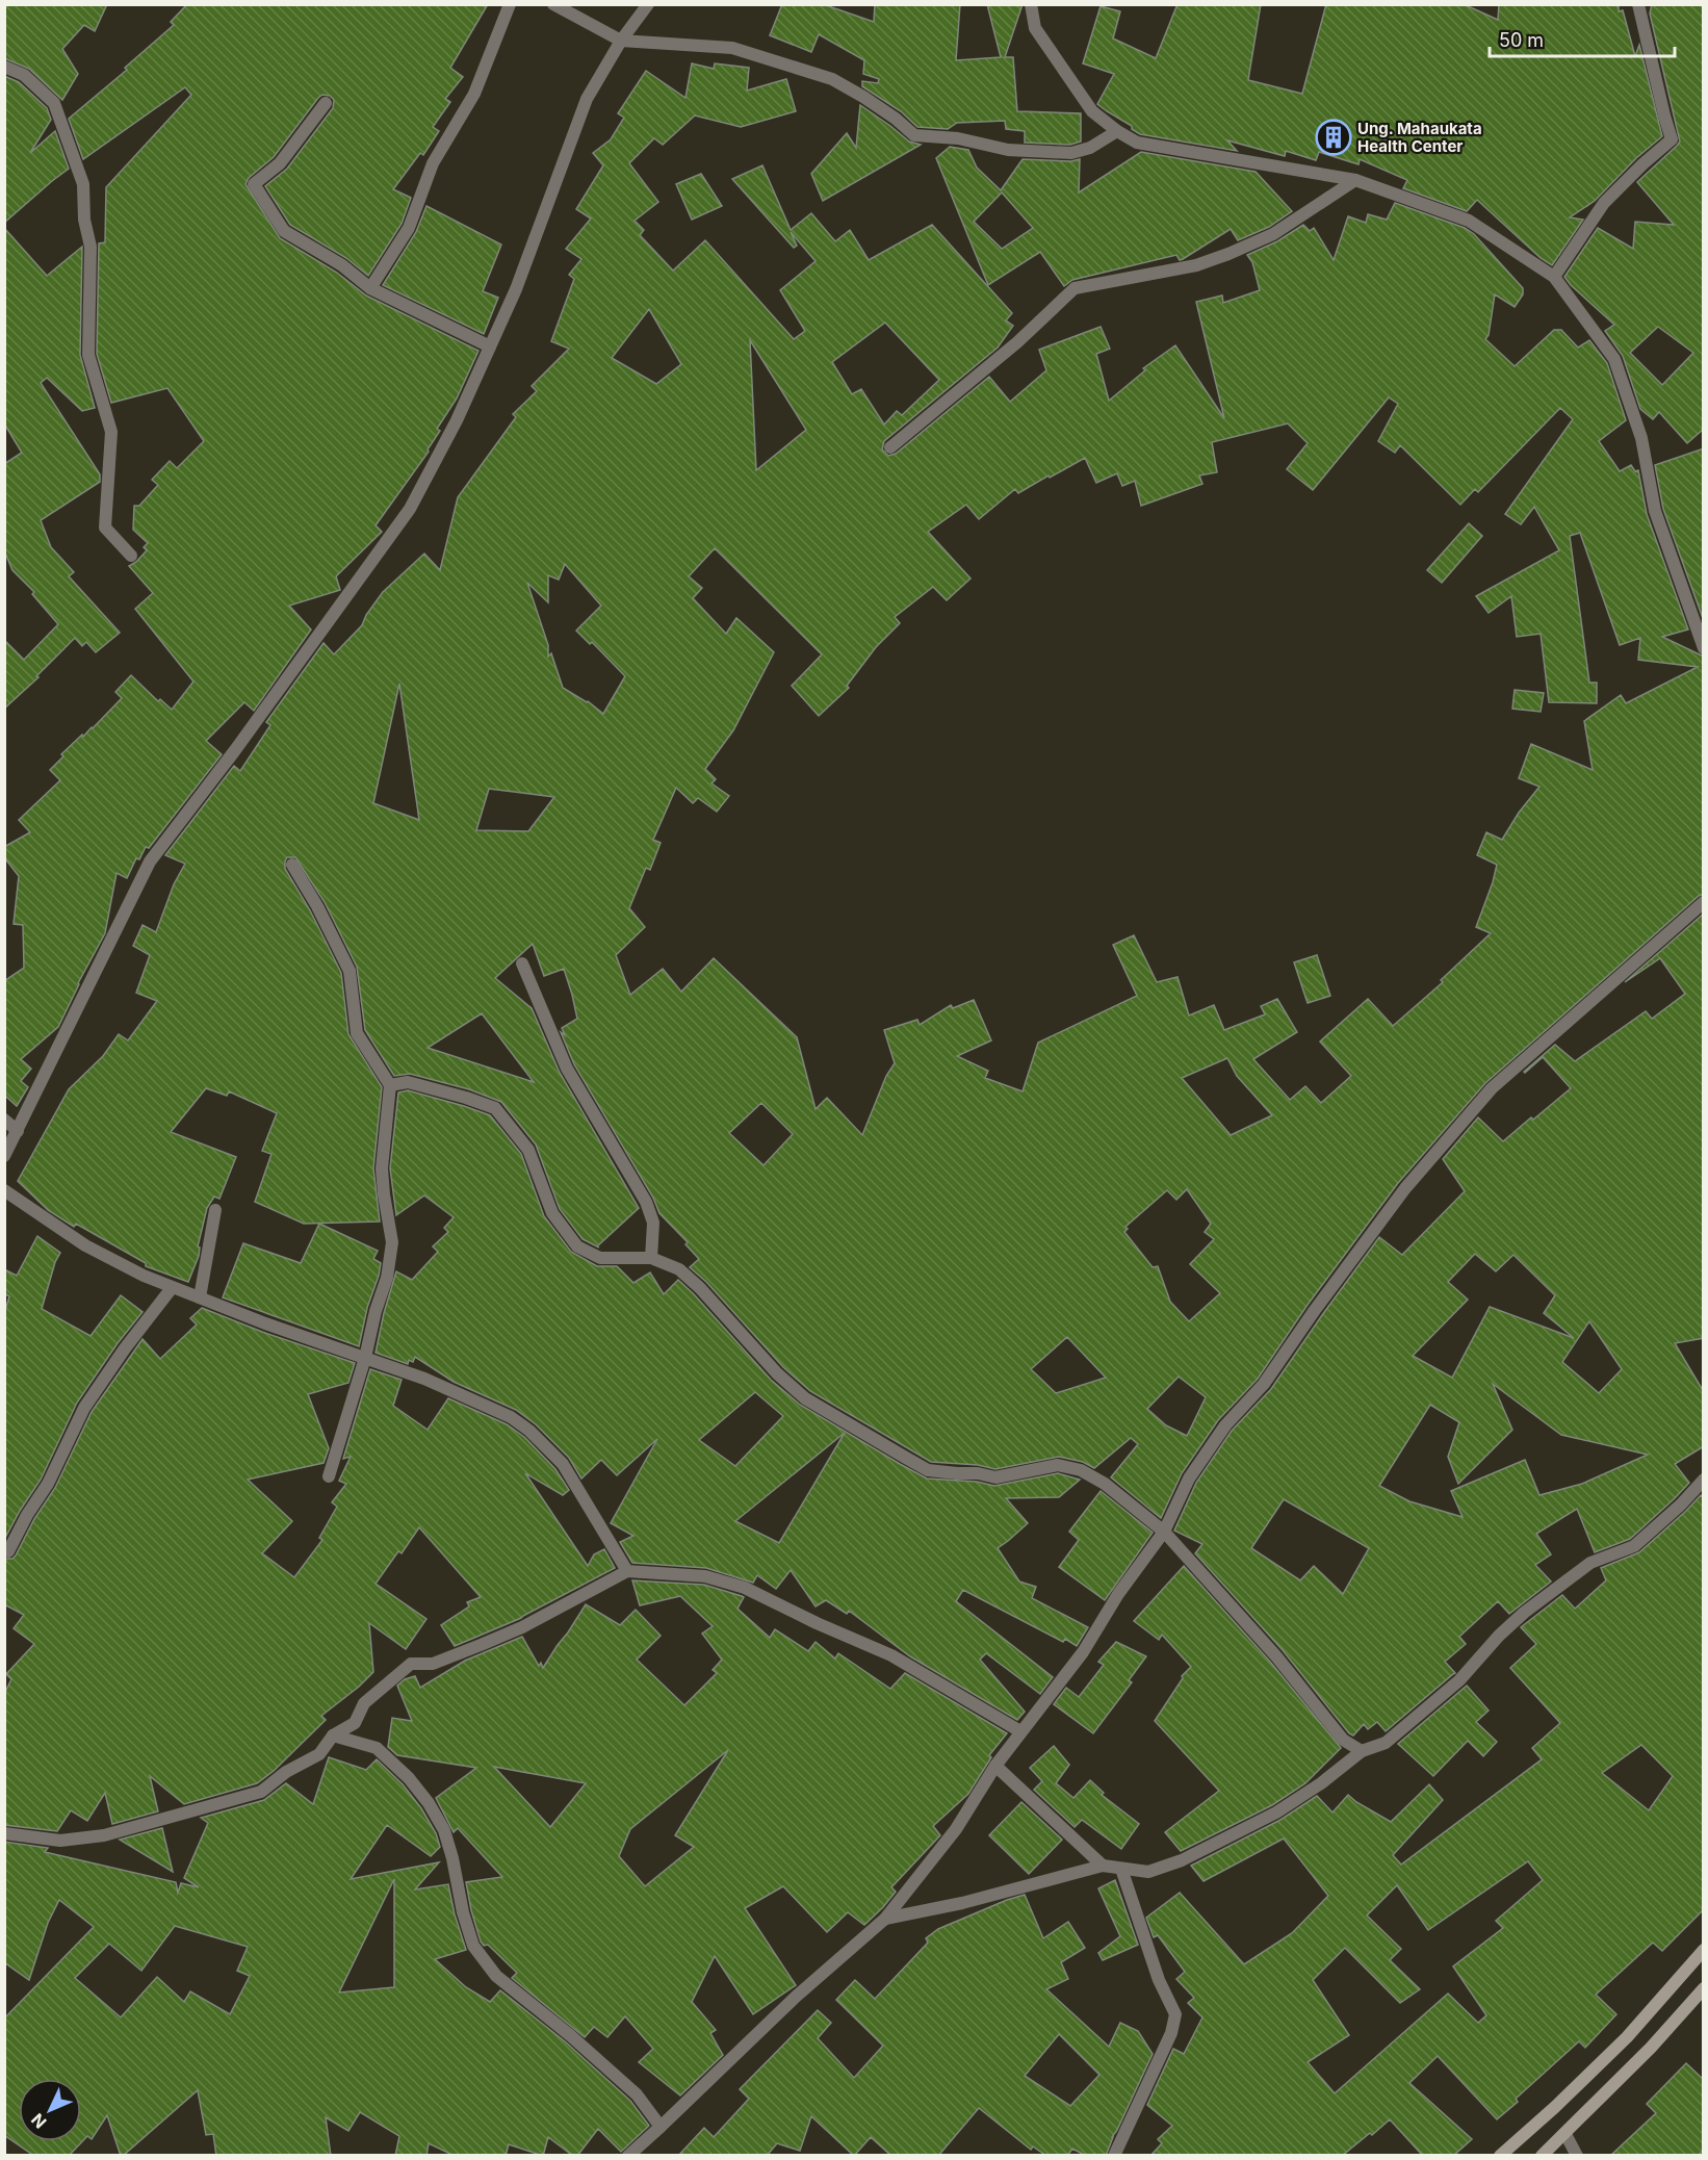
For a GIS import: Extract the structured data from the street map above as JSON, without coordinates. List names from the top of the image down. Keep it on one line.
{"places":{"building":["Ung. Mahaukata Health Center"]},"scale_bar":"50 m","north":"bottom left"}
